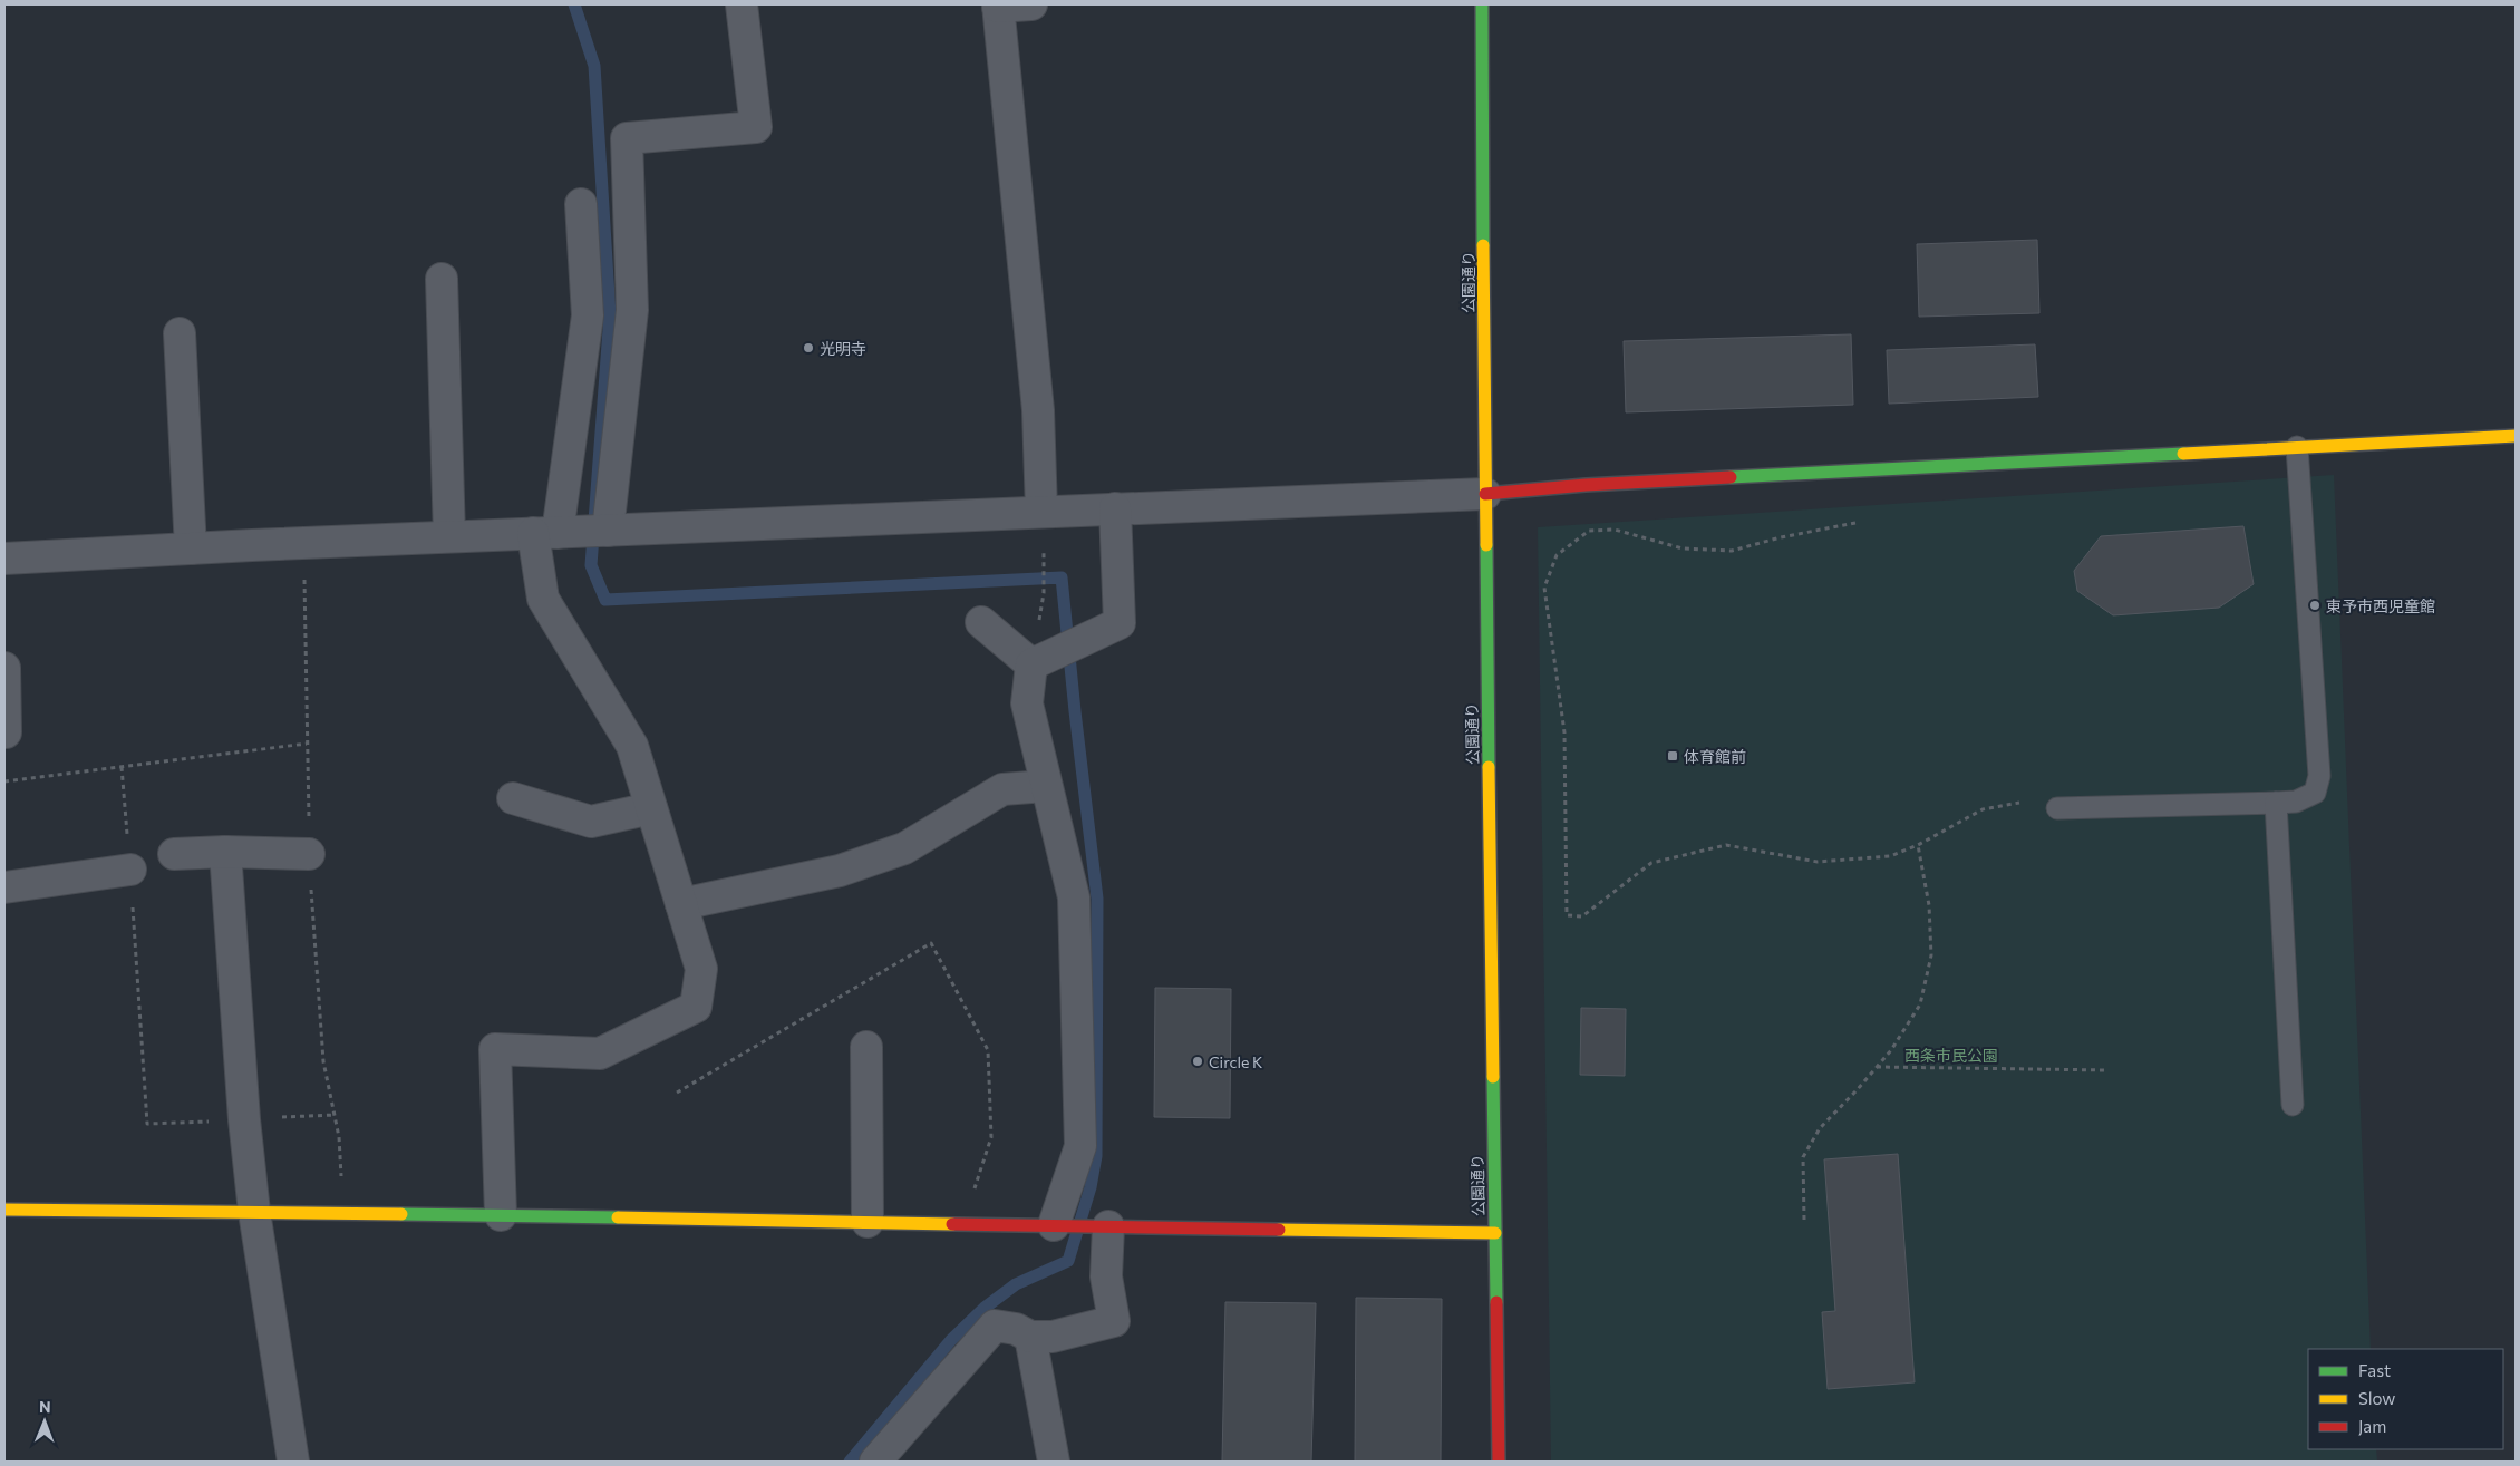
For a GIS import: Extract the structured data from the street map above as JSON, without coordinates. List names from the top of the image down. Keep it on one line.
{"streets":{"street":["公園通り"]},"parks":["西条市民公園"],"places":{"other":["光明寺","東予市西児童館","Circle K"],"transit":["体育館前"]},"legend":["Fast","Slow","Jam"],"north":"top"}
